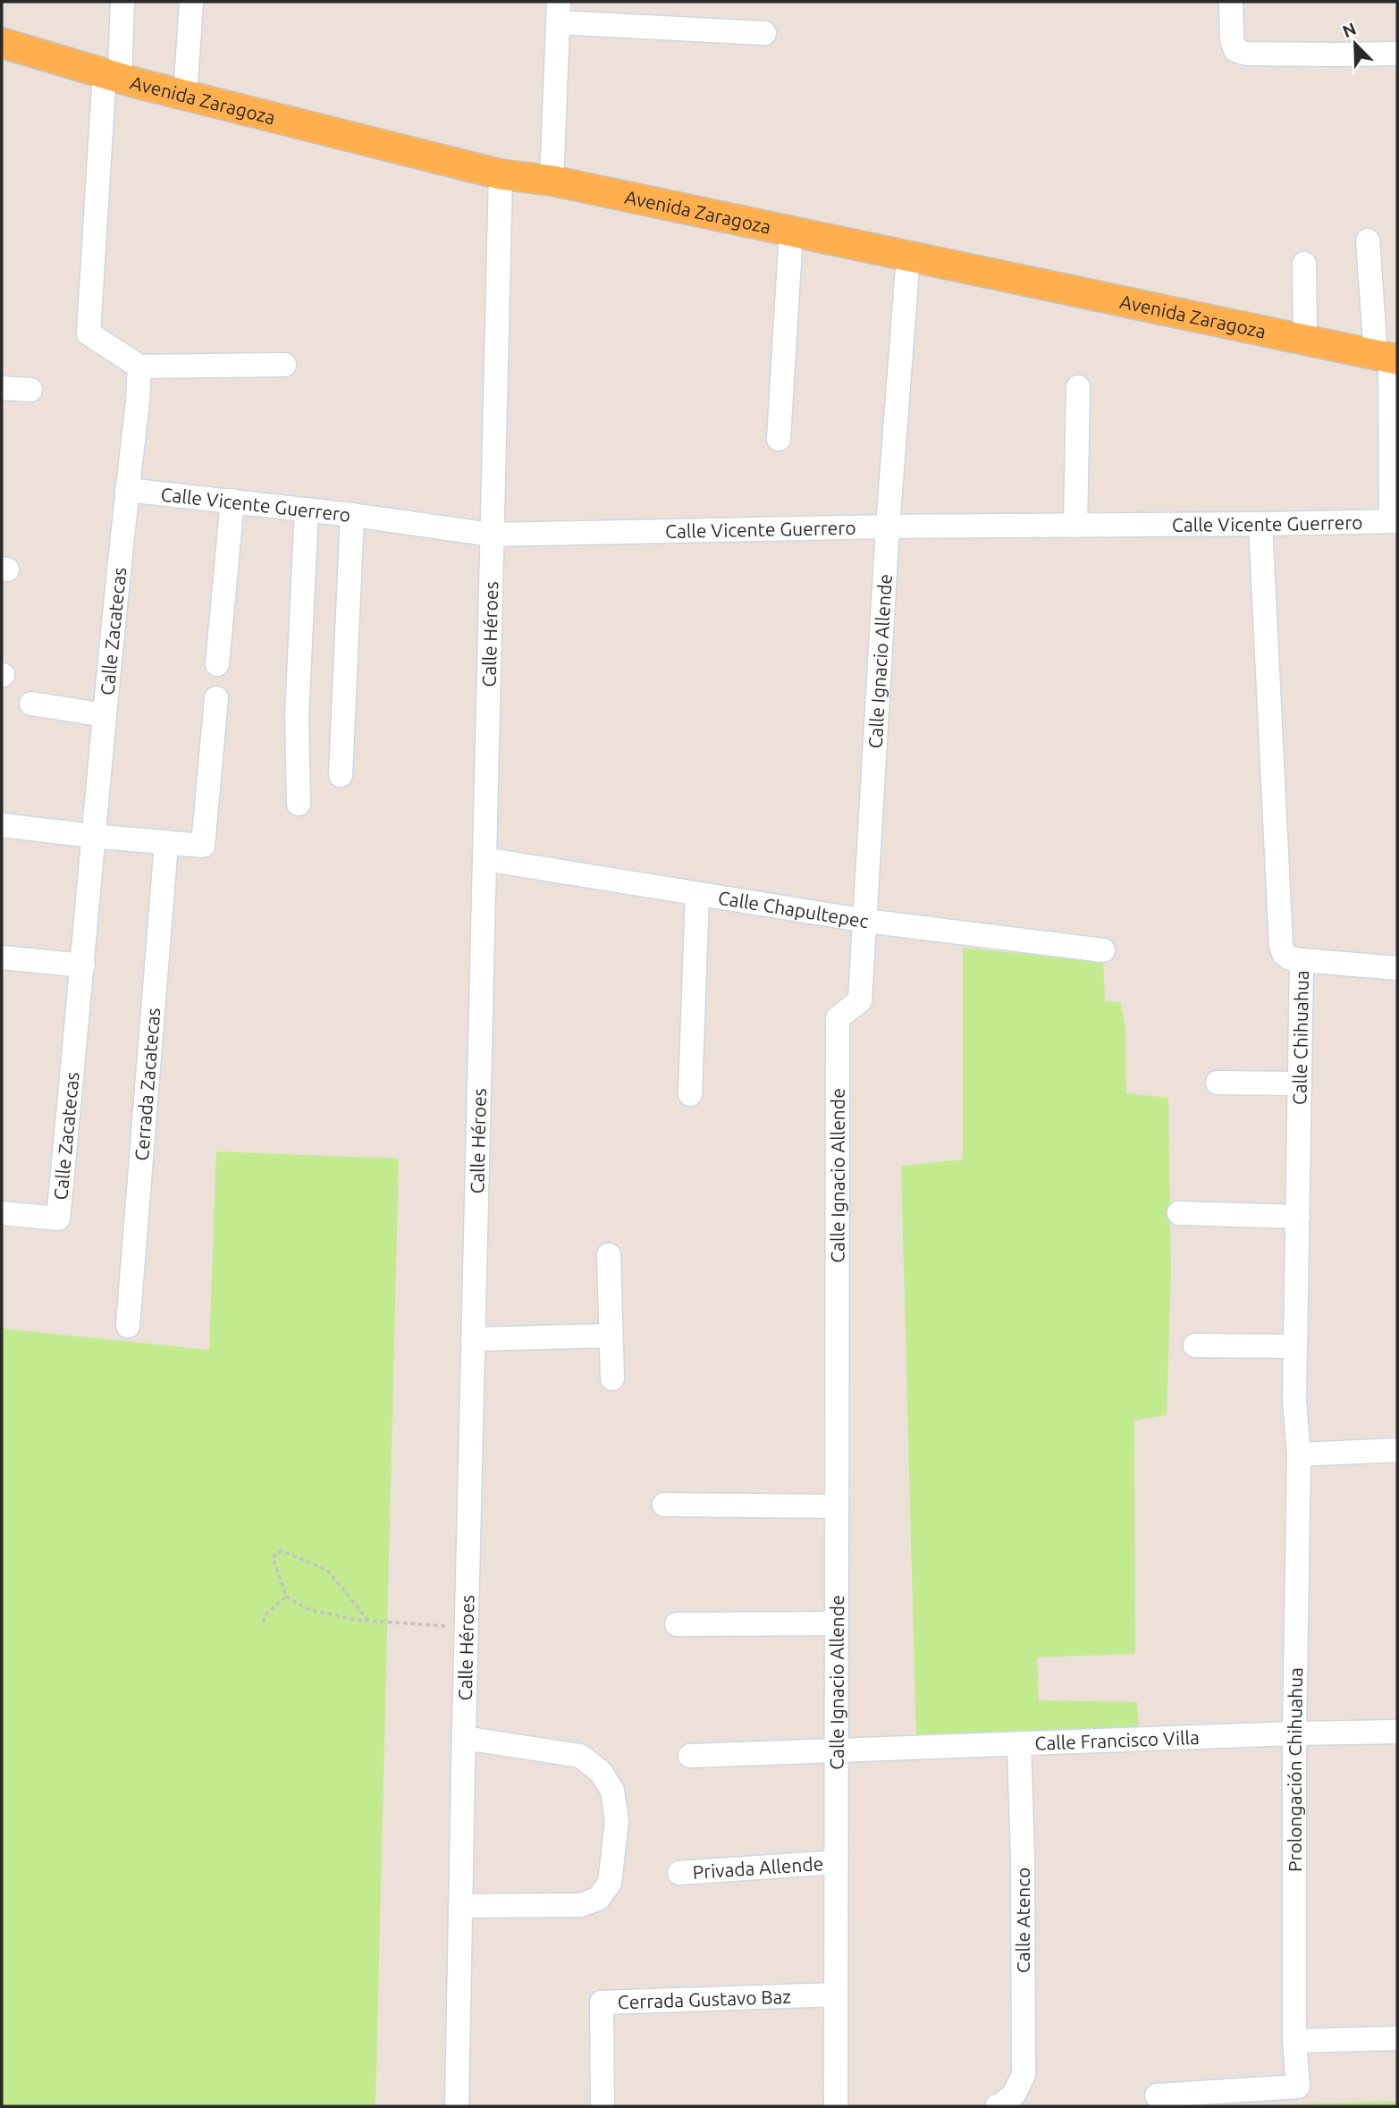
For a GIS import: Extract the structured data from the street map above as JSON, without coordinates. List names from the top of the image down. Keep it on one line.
{"streets":{"main road":["Avenida Zaragoza"],"street":["Calle Vicente Guerrero","Calle Zacatecas","Calle Héroes","Calle Ignacio Allende","Calle Chapultepec","Calle Chihuahua","Cerrada Zacatecas","Calle Francisco Villa","Prolongación Chihuahua","Privada Allende","Calle Atenco","Cerrada Gustavo Baz"]},"crossings":[["Avenida Zaragoza","Calle Héroes"],["Avenida Zaragoza","Calle Ignacio Allende"],["Calle Vicente Guerrero","Calle Zacatecas"],["Calle Vicente Guerrero","Calle Héroes"],["Calle Vicente Guerrero","Calle Ignacio Allende"],["Calle Vicente Guerrero","Calle Chihuahua"],["Calle Héroes","Calle Chapultepec"],["Calle Ignacio Allende","Calle Chapultepec"],["Calle Ignacio Allende","Calle Francisco Villa"],["Calle Ignacio Allende","Privada Allende"],["Calle Ignacio Allende","Cerrada Gustavo Baz"],["Calle Chihuahua","Prolongación Chihuahua"],["Calle Francisco Villa","Prolongación Chihuahua"],["Calle Francisco Villa","Calle Atenco"]],"north":"top left"}
